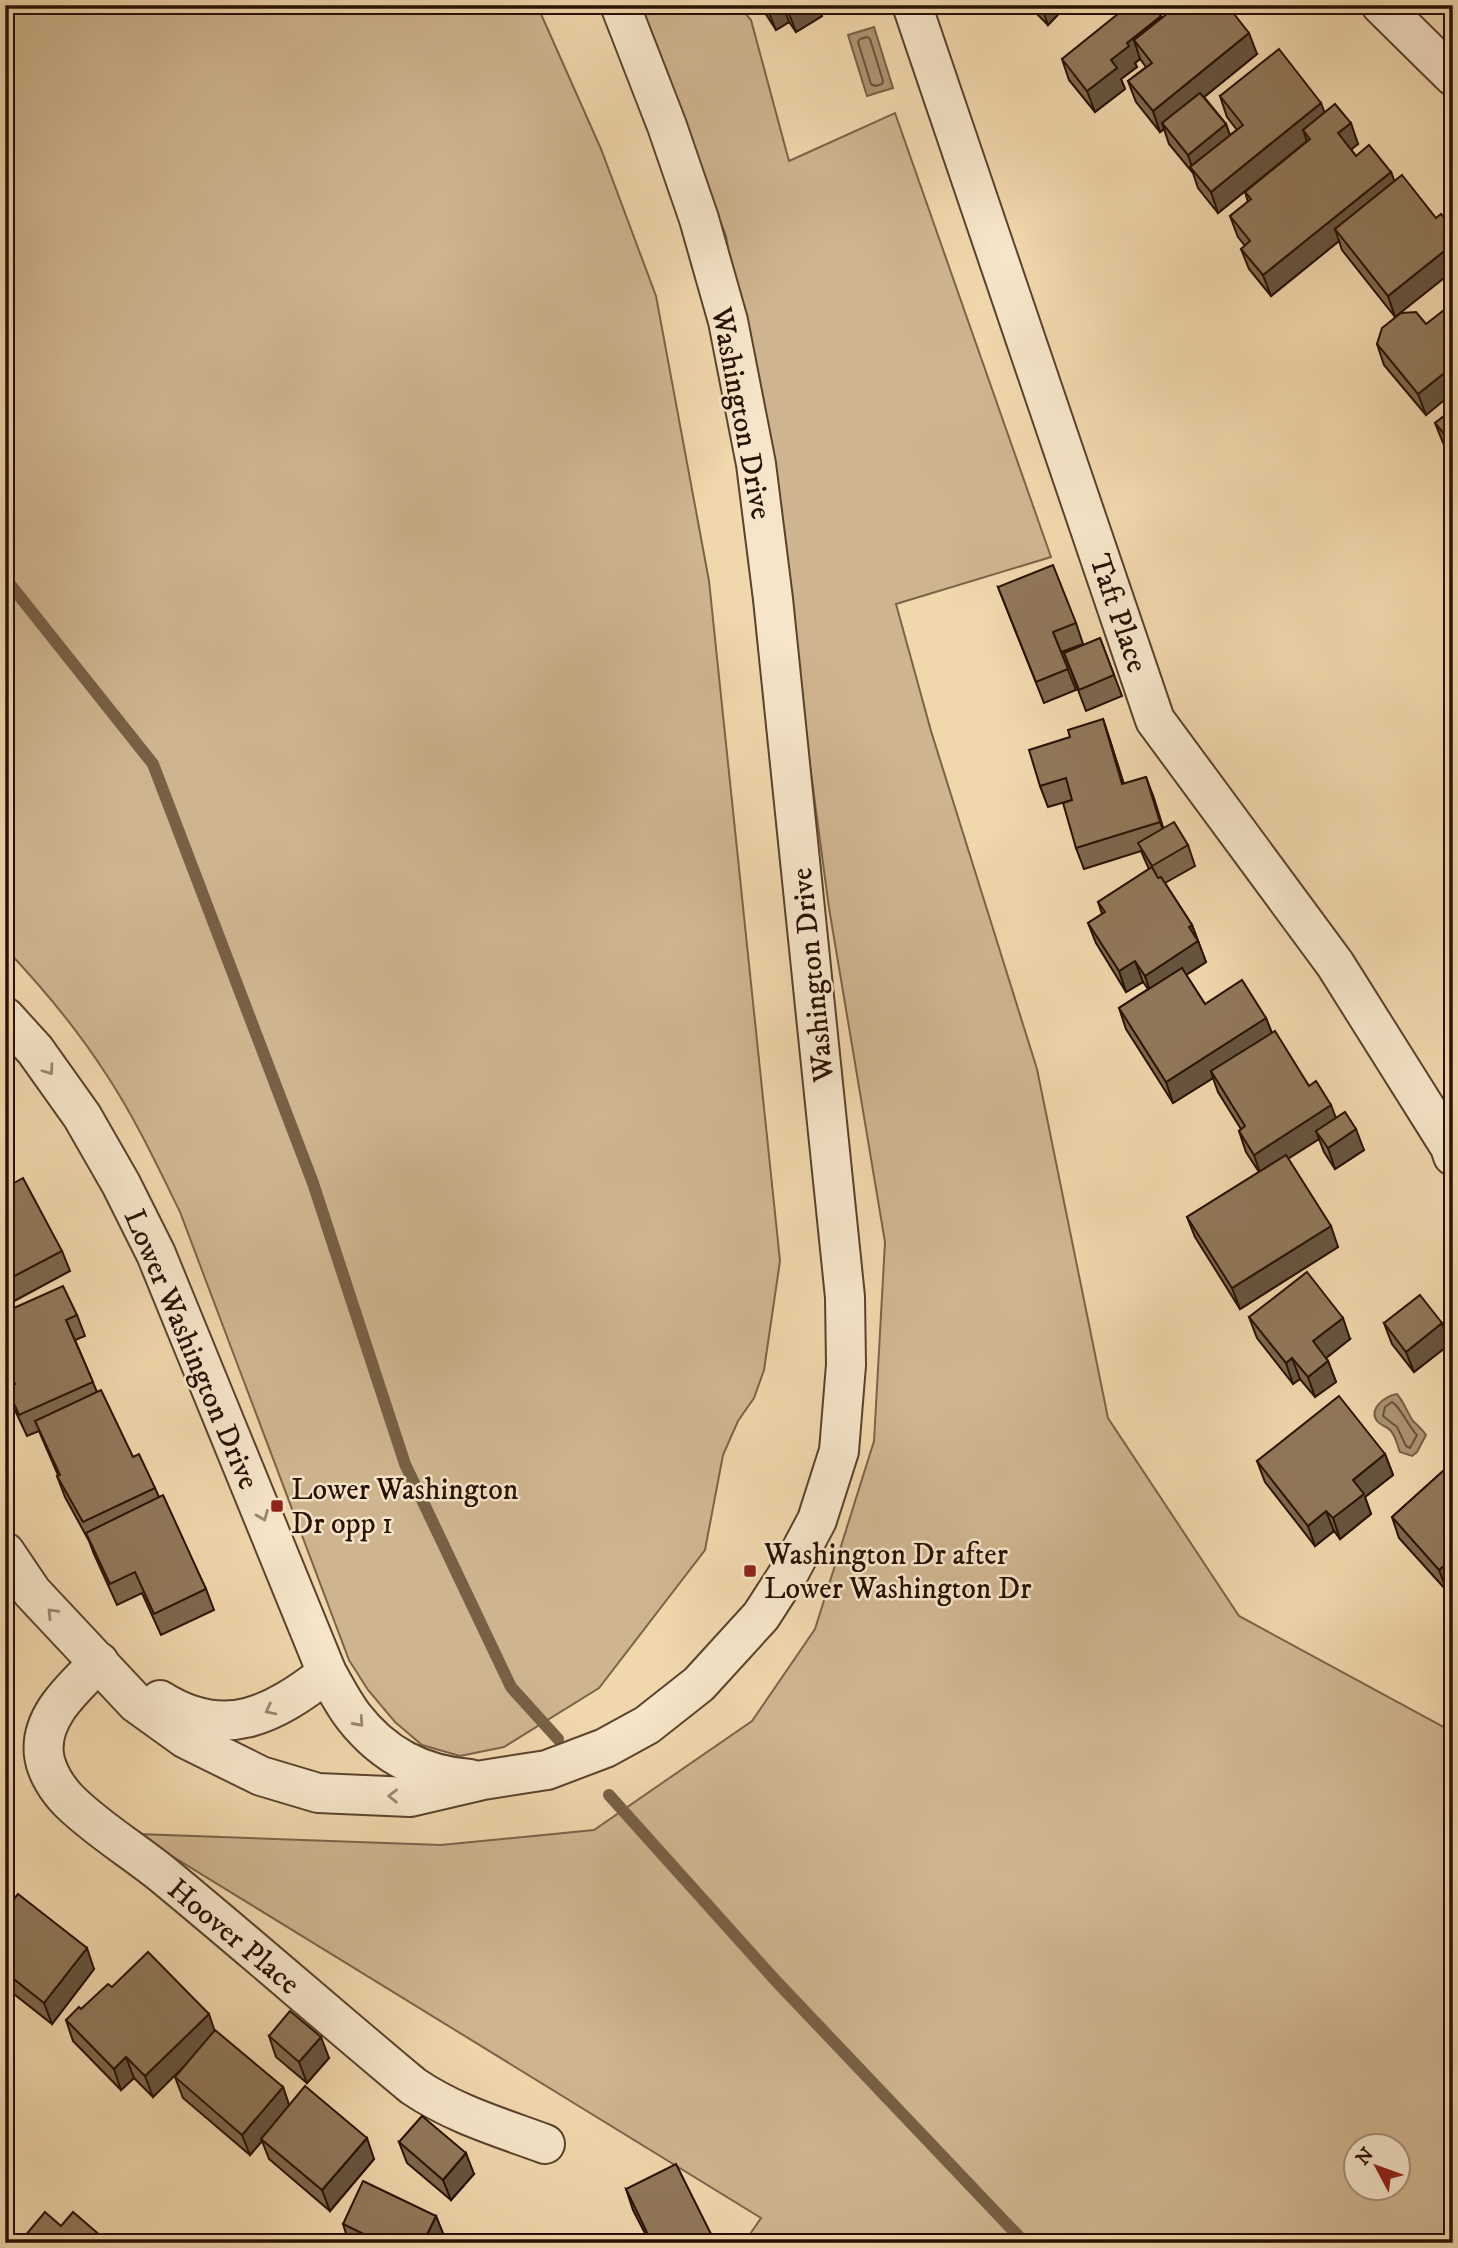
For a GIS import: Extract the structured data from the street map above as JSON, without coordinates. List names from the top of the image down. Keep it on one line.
{"streets":{"street":["Washington Drive","Taft Place","Lower Washington Drive","Hoover Place"]},"crossings":[["Washington Drive","Lower Washington Drive"]],"one_way":["Lower Washington Drive"],"places":{"transit":["Lower Washington Dr opp 1","Washington Dr after Lower Washington Dr"]},"north":"top left"}
